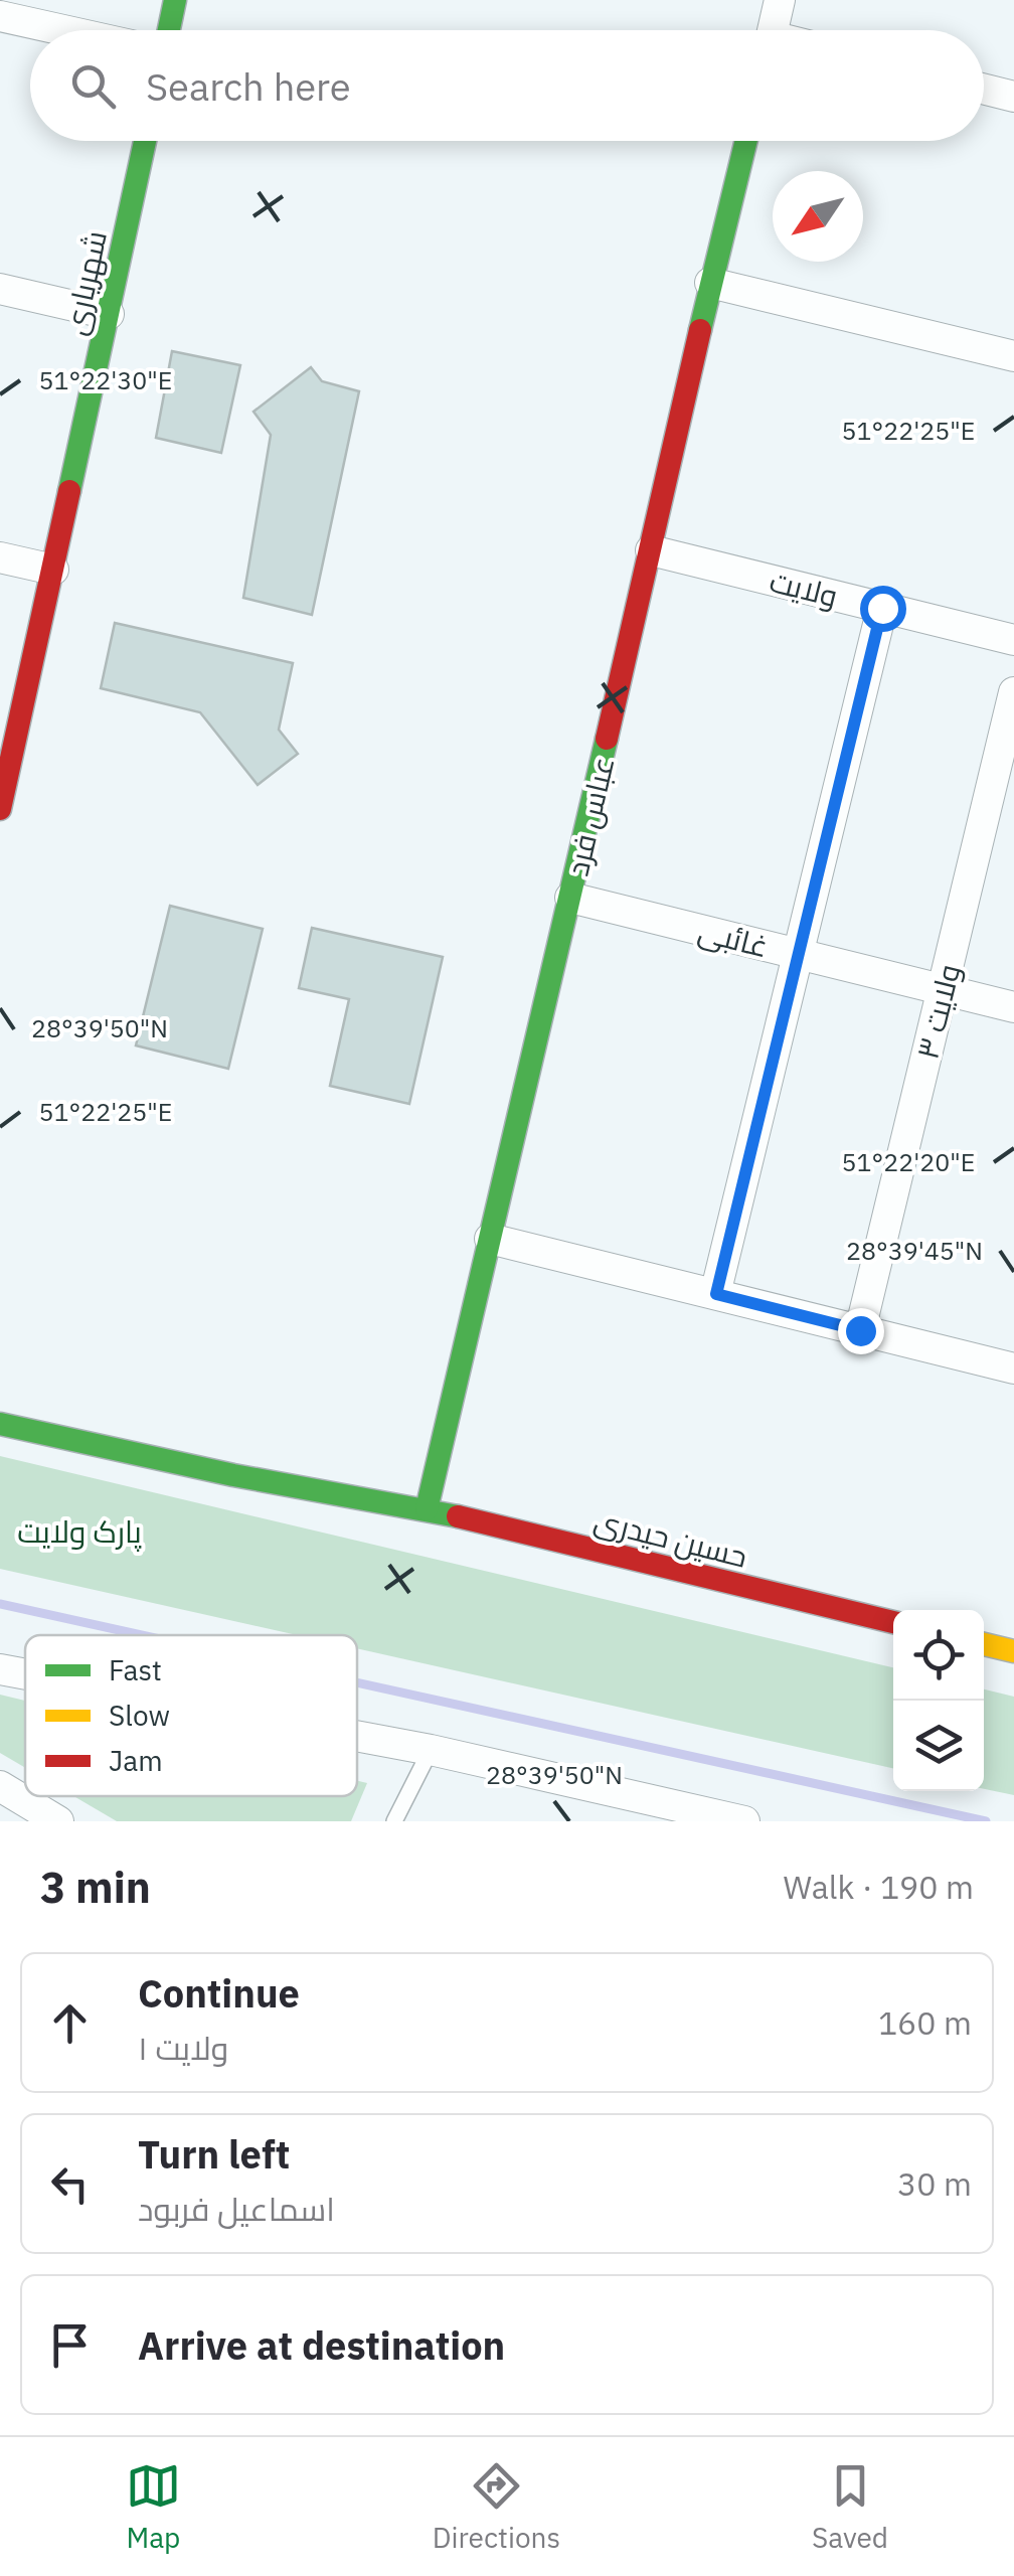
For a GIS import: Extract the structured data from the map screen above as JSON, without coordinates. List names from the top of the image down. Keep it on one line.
{"streets":{"street":["شهریاری","ولایت","عباس فرد","غائبی","ولایت ۳","حسین حیدری"]},"crossings":[["ولایت","عباس فرد"],["عباس فرد","غائبی"],["عباس فرد","حسین حیدری"],["غائبی","ولایت ۳"]],"parks":["پارک ولایت"],"legend":["Fast","Slow","Jam"],"north":"bottom left","page":{"search":"Search here","heading":["3 min","Walk · 190 m"],"list":[["Continue","ولایت ۱","160 m"],["Turn left","اسماعیل فربود","30 m"],"Arrive at destination"],"nav":["Map","Directions","Saved"]},"coordinates":["51°22'30\"E","51°22'25\"E","28°39'50\"N","51°22'20\"E","28°39'45\"N"]}
